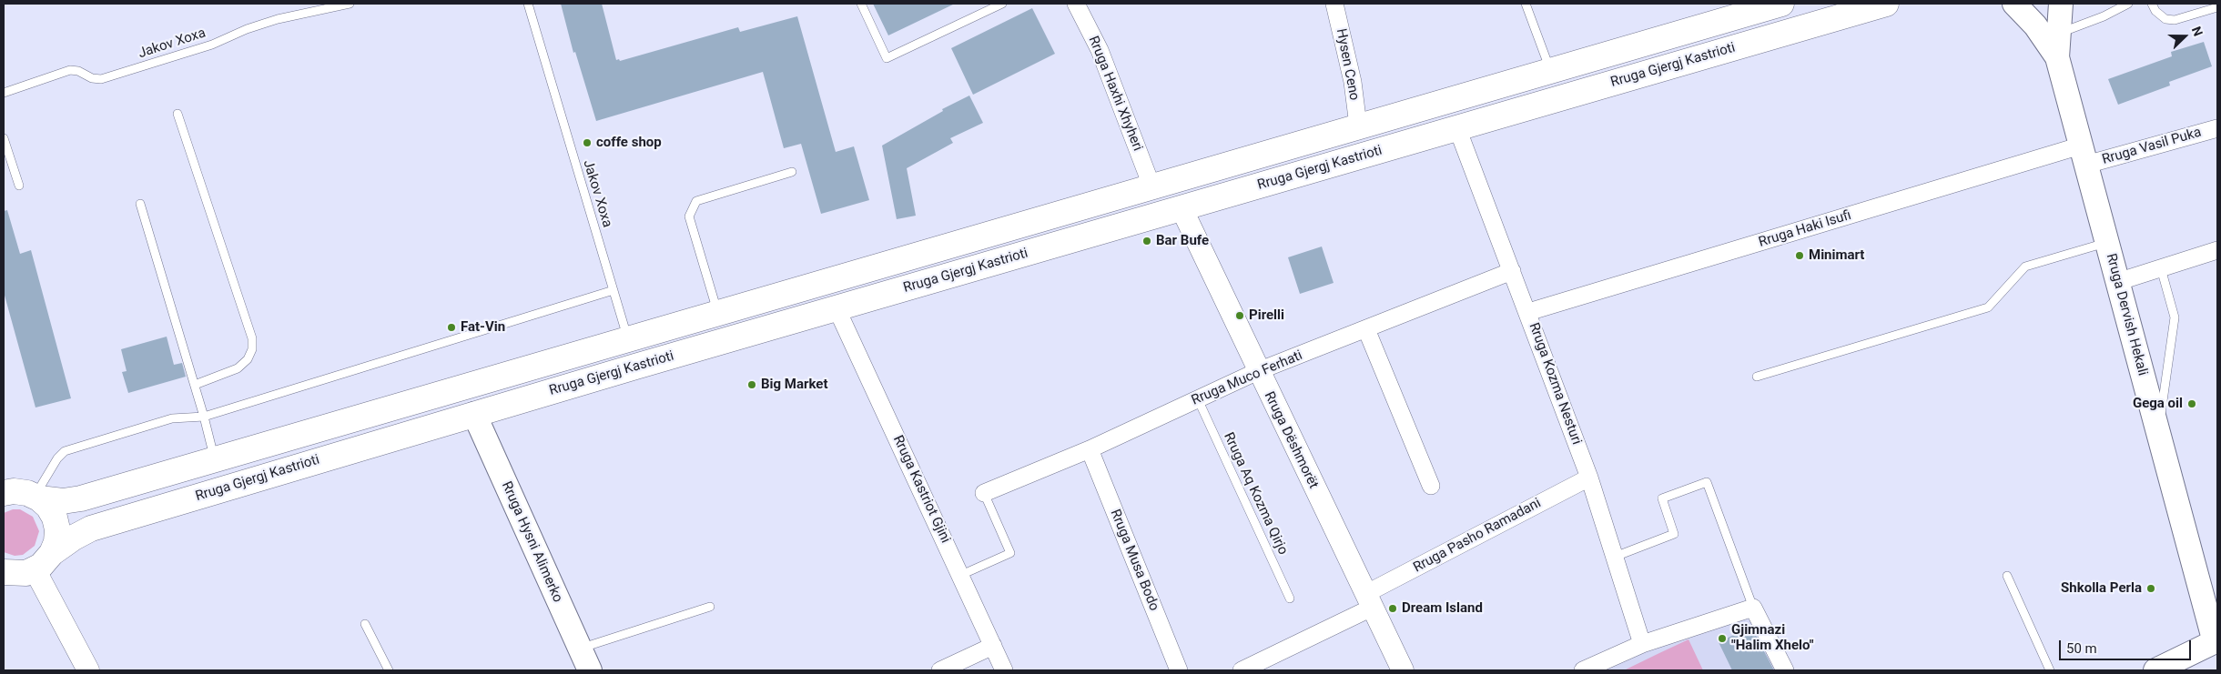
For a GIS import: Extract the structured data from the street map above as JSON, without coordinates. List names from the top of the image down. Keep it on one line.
{"streets":{"main road":["Rruga Gjergj Kastrioti","Rruga Dervish Hekali","Rruga Hysni Alimerko"],"street":["Hysen Ceno","Rruga Haxhi Xhyheri","Rruga Vasil Puka","Rruga Haki Isufi","Rruga Muco Ferhati","Rruga Kozma Nesturi","Rruga Dëshmorët","Rruga Kastriot Gjini","Rruga Pasho Ramadani","Rruga Musa Bodo"],"lane":["Jakov Xoxa","Rruga Aq Kozma Qirjo"]},"crossings":[["Jakov Xoxa","Rruga Gjergj Kastrioti"],["Hysen Ceno","Rruga Gjergj Kastrioti"],["Rruga Gjergj Kastrioti","Rruga Haxhi Xhyheri"],["Rruga Gjergj Kastrioti","Rruga Kozma Nesturi"],["Rruga Gjergj Kastrioti","Rruga Dëshmorët"],["Rruga Gjergj Kastrioti","Rruga Kastriot Gjini"],["Rruga Gjergj Kastrioti","Rruga Hysni Alimerko"],["Rruga Vasil Puka","Rruga Haki Isufi"],["Rruga Vasil Puka","Rruga Dervish Hekali"],["Rruga Haki Isufi","Rruga Dervish Hekali"],["Rruga Haki Isufi","Rruga Kozma Nesturi"],["Rruga Muco Ferhati","Rruga Kozma Nesturi"],["Rruga Muco Ferhati","Rruga Dëshmorët"],["Rruga Muco Ferhati","Rruga Aq Kozma Qirjo"],["Rruga Muco Ferhati","Rruga Musa Bodo"],["Rruga Kozma Nesturi","Rruga Pasho Ramadani"],["Rruga Dëshmorët","Rruga Pasho Ramadani"]],"places":["coffe shop","Bar Bufe","Minimart","Pirelli","Fat-Vin","Big Market","Gega oil","Shkolla Perla","Dream Island","Gjimnazi \"Halim Xhelo\""],"scale_bar":"50 m","north":"right"}
